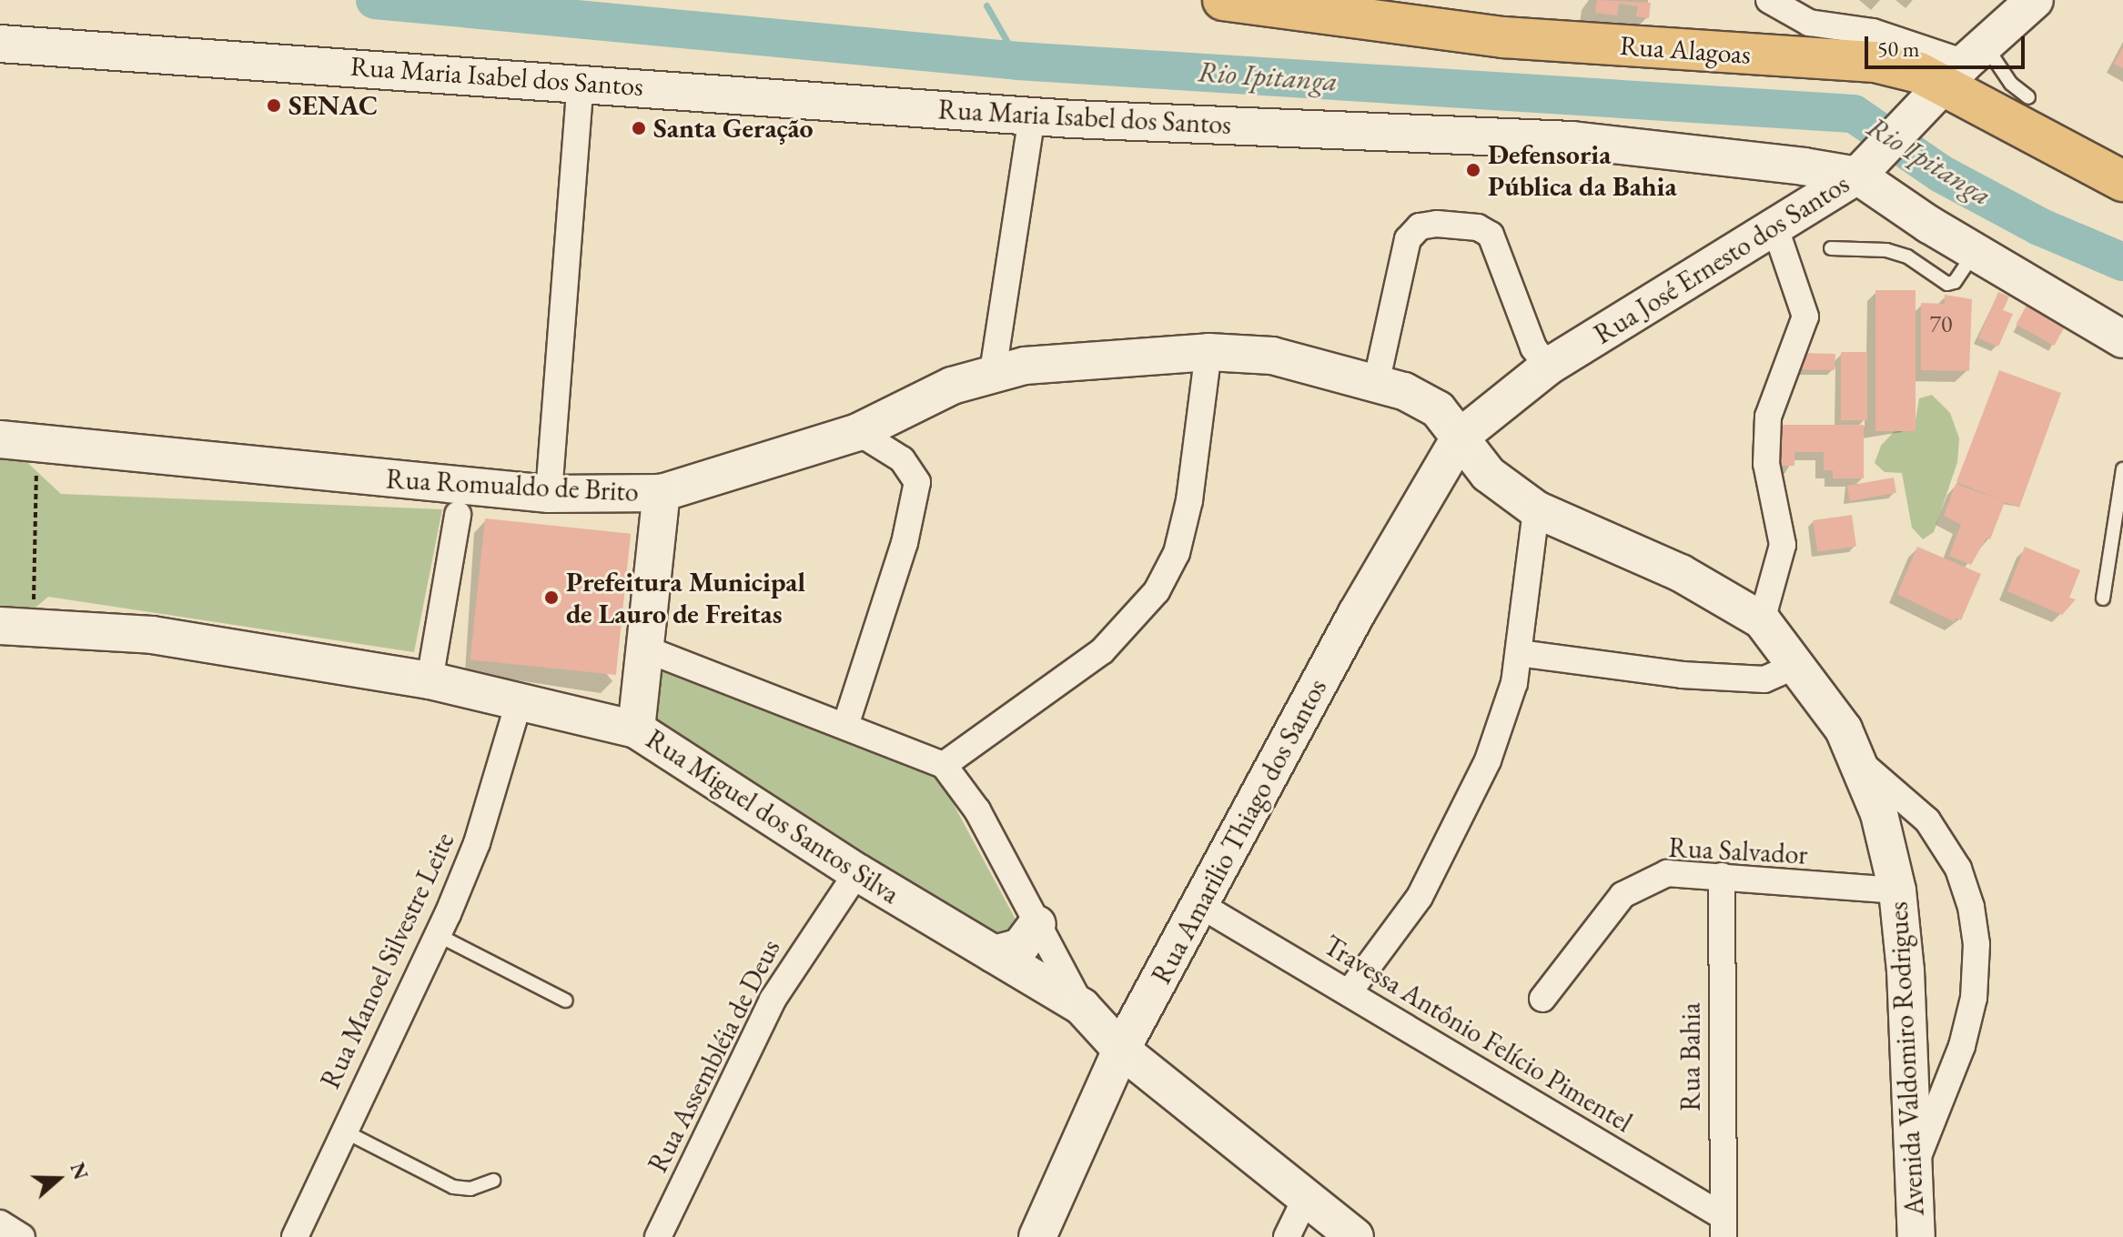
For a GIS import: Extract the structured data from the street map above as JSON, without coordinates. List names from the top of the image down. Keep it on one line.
{"streets":{"main road":["Rua Alagoas"],"street":["Rua Maria Isabel dos Santos","Rua José Ernesto dos Santos","Rua Romualdo de Brito","Rua Miguel dos Santos Silva","Rua Amarilio Thiago dos Santos","Rua Salvador","Rua Manoel Silvestre Leite","Travessa Antônio Felício Pimentel","Rua Assembléia de Deus","Rua Bahia","Avenida Valdomiro Rodrigues"]},"crossings":[["Rua Alagoas","Rua José Ernesto dos Santos"],["Rua Maria Isabel dos Santos","Rua José Ernesto dos Santos"],["Rua José Ernesto dos Santos","Rua Romualdo de Brito"],["Rua José Ernesto dos Santos","Rua Amarilio Thiago dos Santos"],["Rua José Ernesto dos Santos","Avenida Valdomiro Rodrigues"],["Rua Romualdo de Brito","Rua Amarilio Thiago dos Santos"],["Rua Romualdo de Brito","Avenida Valdomiro Rodrigues"],["Rua Miguel dos Santos Silva","Rua Amarilio Thiago dos Santos"],["Rua Miguel dos Santos Silva","Rua Manoel Silvestre Leite"],["Rua Miguel dos Santos Silva","Rua Assembléia de Deus"],["Rua Amarilio Thiago dos Santos","Travessa Antônio Felício Pimentel"],["Rua Amarilio Thiago dos Santos","Avenida Valdomiro Rodrigues"],["Rua Salvador","Rua Bahia"],["Rua Salvador","Avenida Valdomiro Rodrigues"],["Travessa Antônio Felício Pimentel","Rua Bahia"]],"water":["Rio Ipitanga"],"places":["SENAC","Santa Geração","Defensoria Pública da Bahia","Prefeitura Municipal de Lauro de Freitas"],"house_numbers":["70"],"scale_bar":"50 m","north":"right"}
